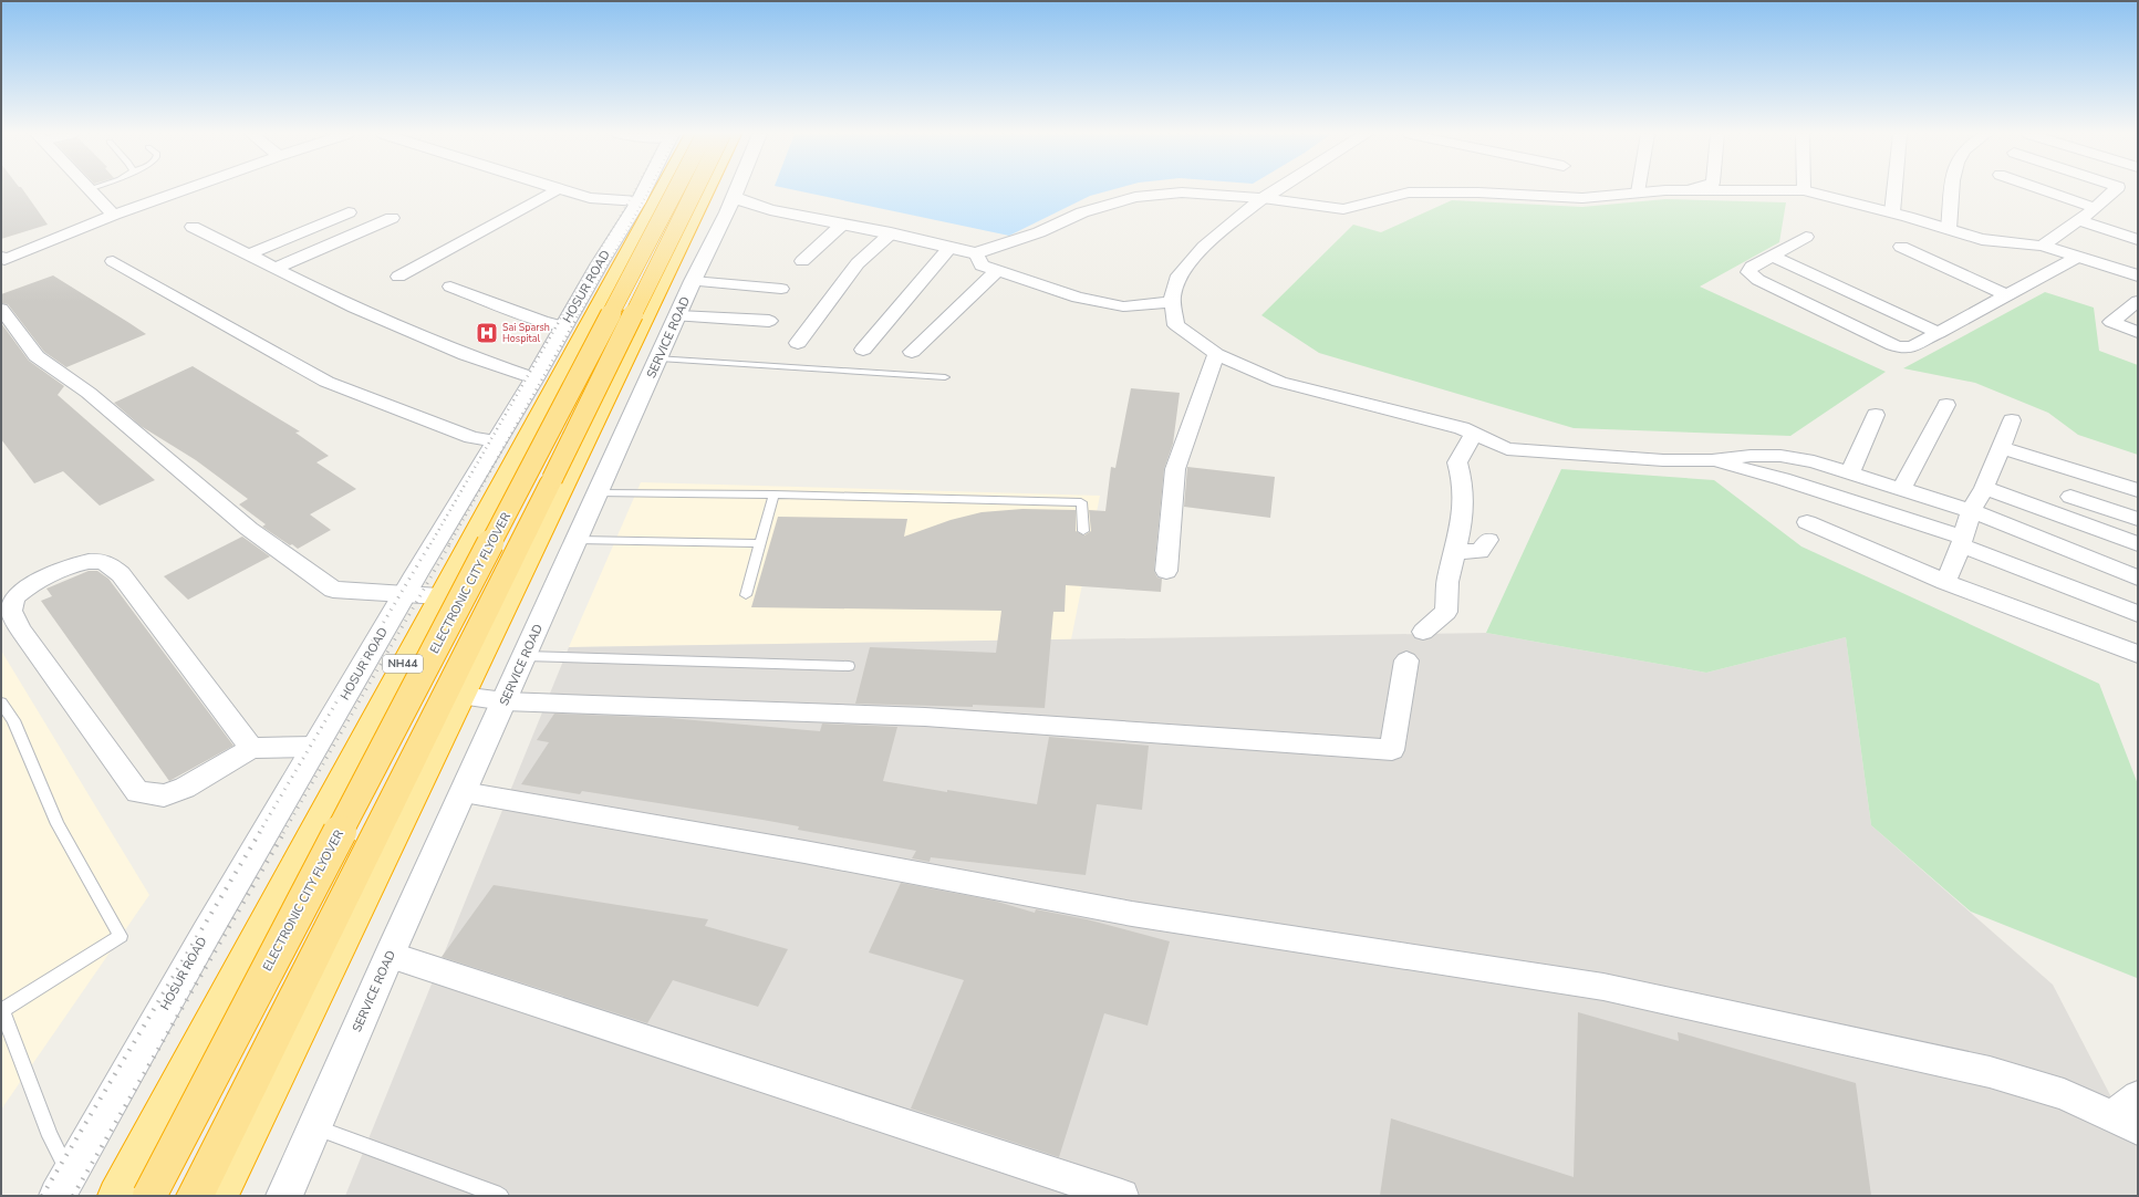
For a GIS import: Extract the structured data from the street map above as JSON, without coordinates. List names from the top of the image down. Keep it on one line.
{"streets":{"highway":["HOSUR ROAD","ELECTRONIC CITY FLYOVER","NH44"],"street":["SERVICE ROAD"]},"places":{"hospital":["Sai Sparsh Hospital"]}}
